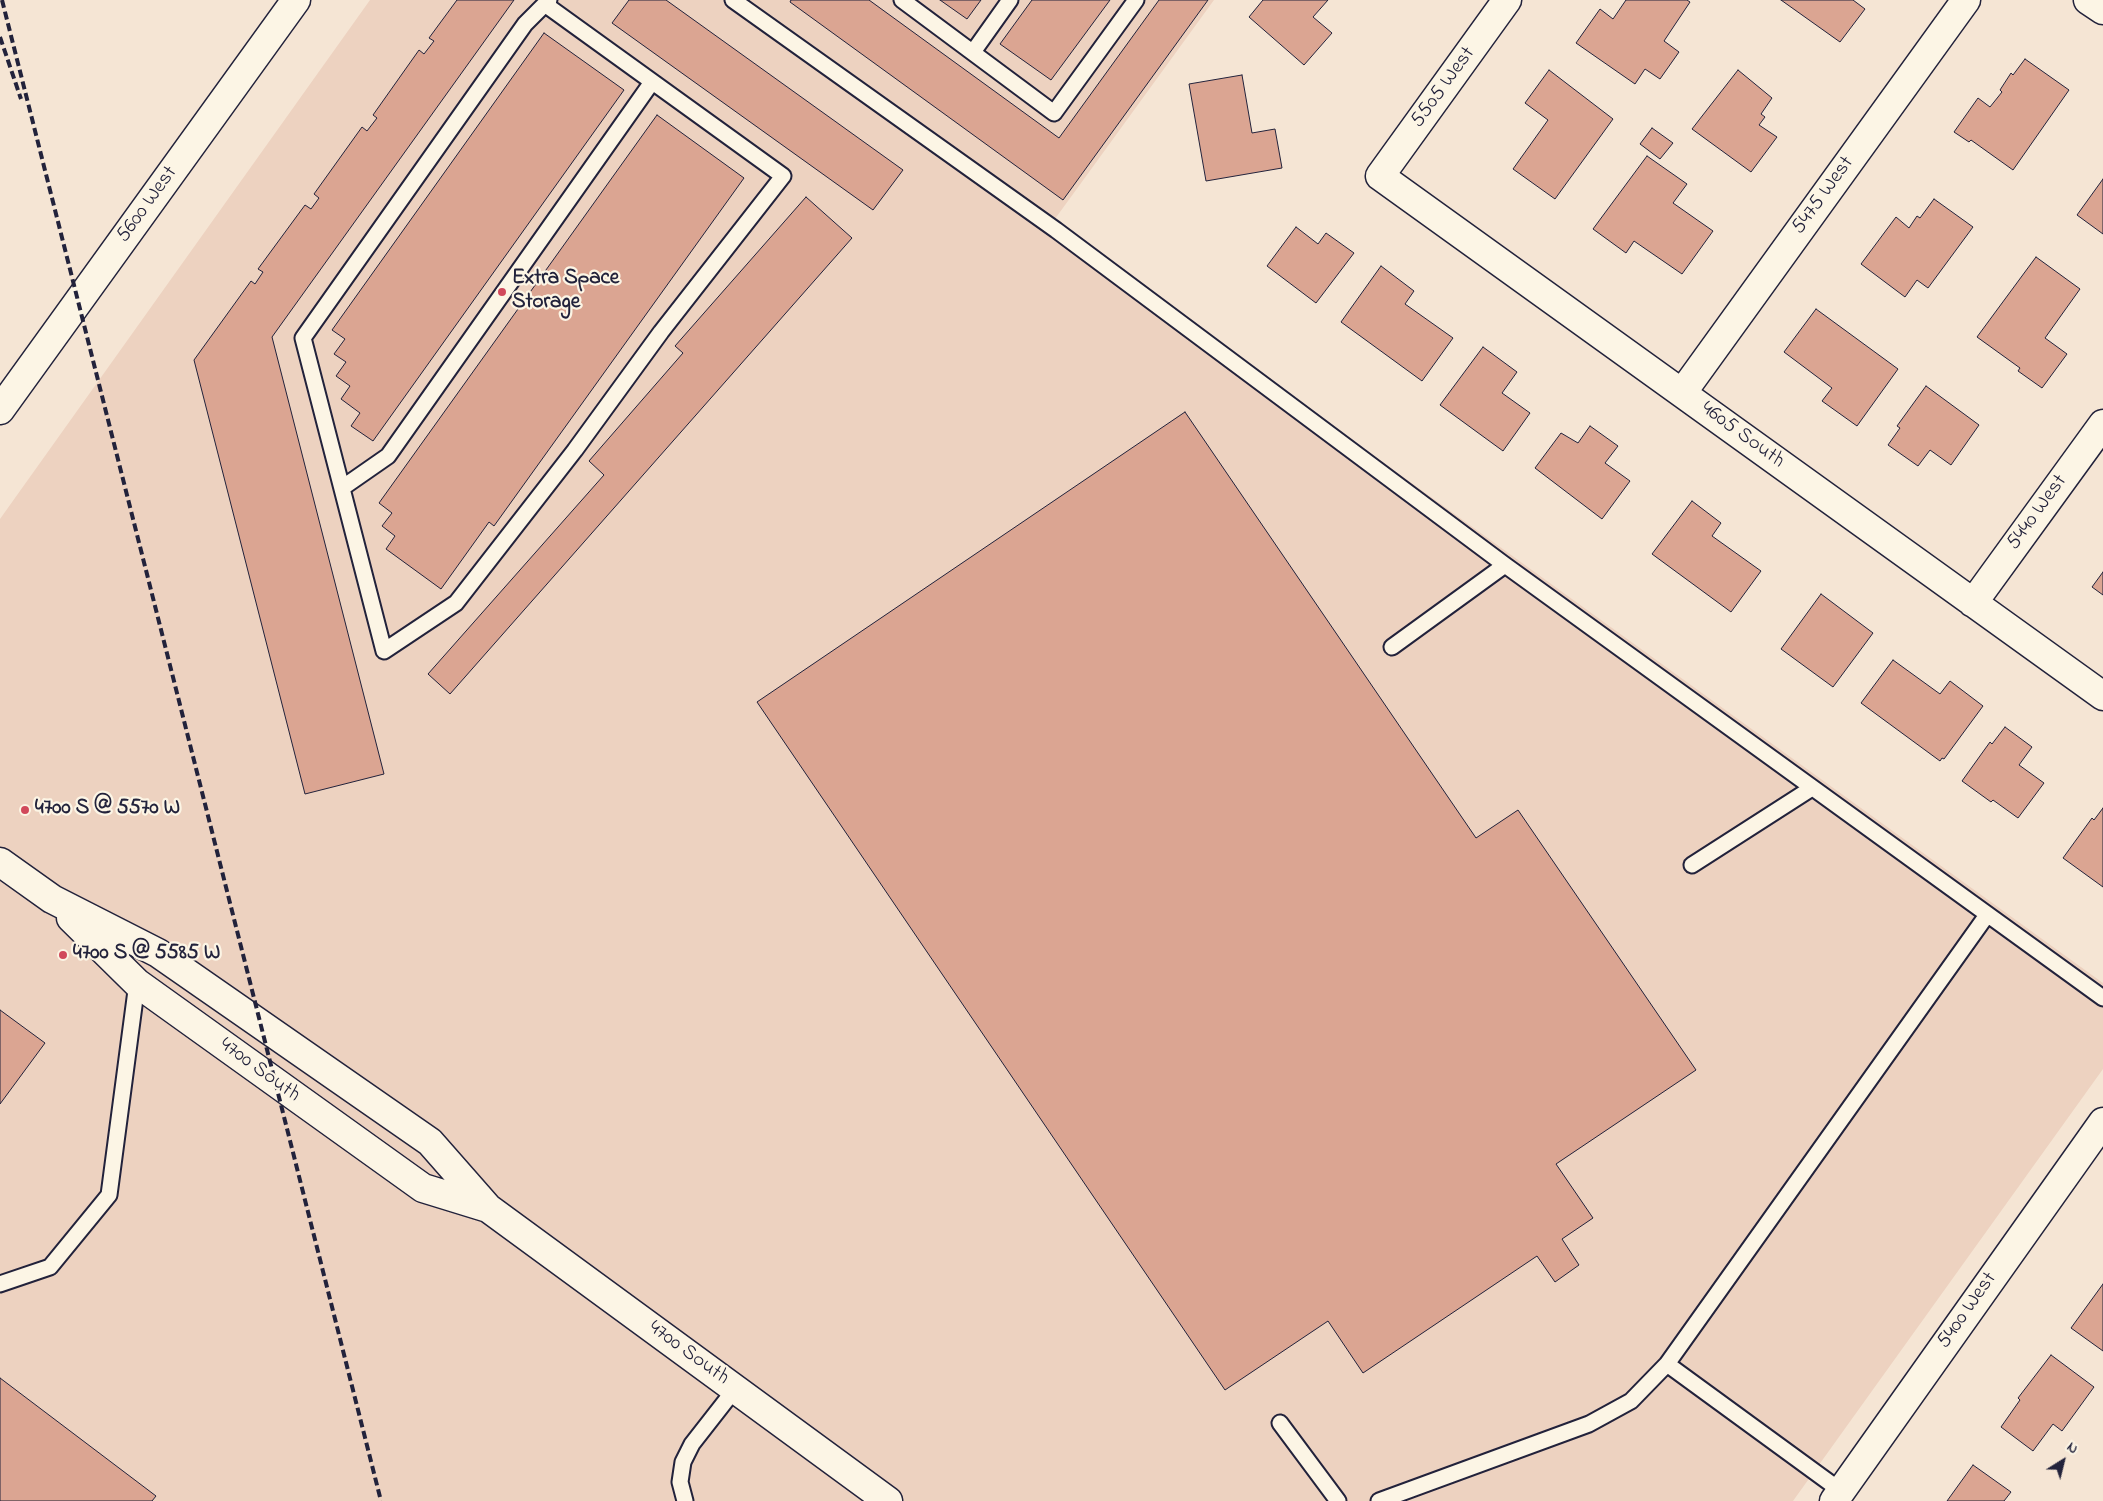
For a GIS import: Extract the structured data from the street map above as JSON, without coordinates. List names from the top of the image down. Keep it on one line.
{"streets":{"street":["5505 West","5475 West","5600 West","4605 South","5440 West","4700 South","5400 West"]},"crossings":[["5505 West","4605 South"],["5475 West","4605 South"],["4605 South","5440 West"]],"places":["Extra Space Storage","4700 S @ 5570 W","4700 S @ 5585 W"],"north":"top right"}
